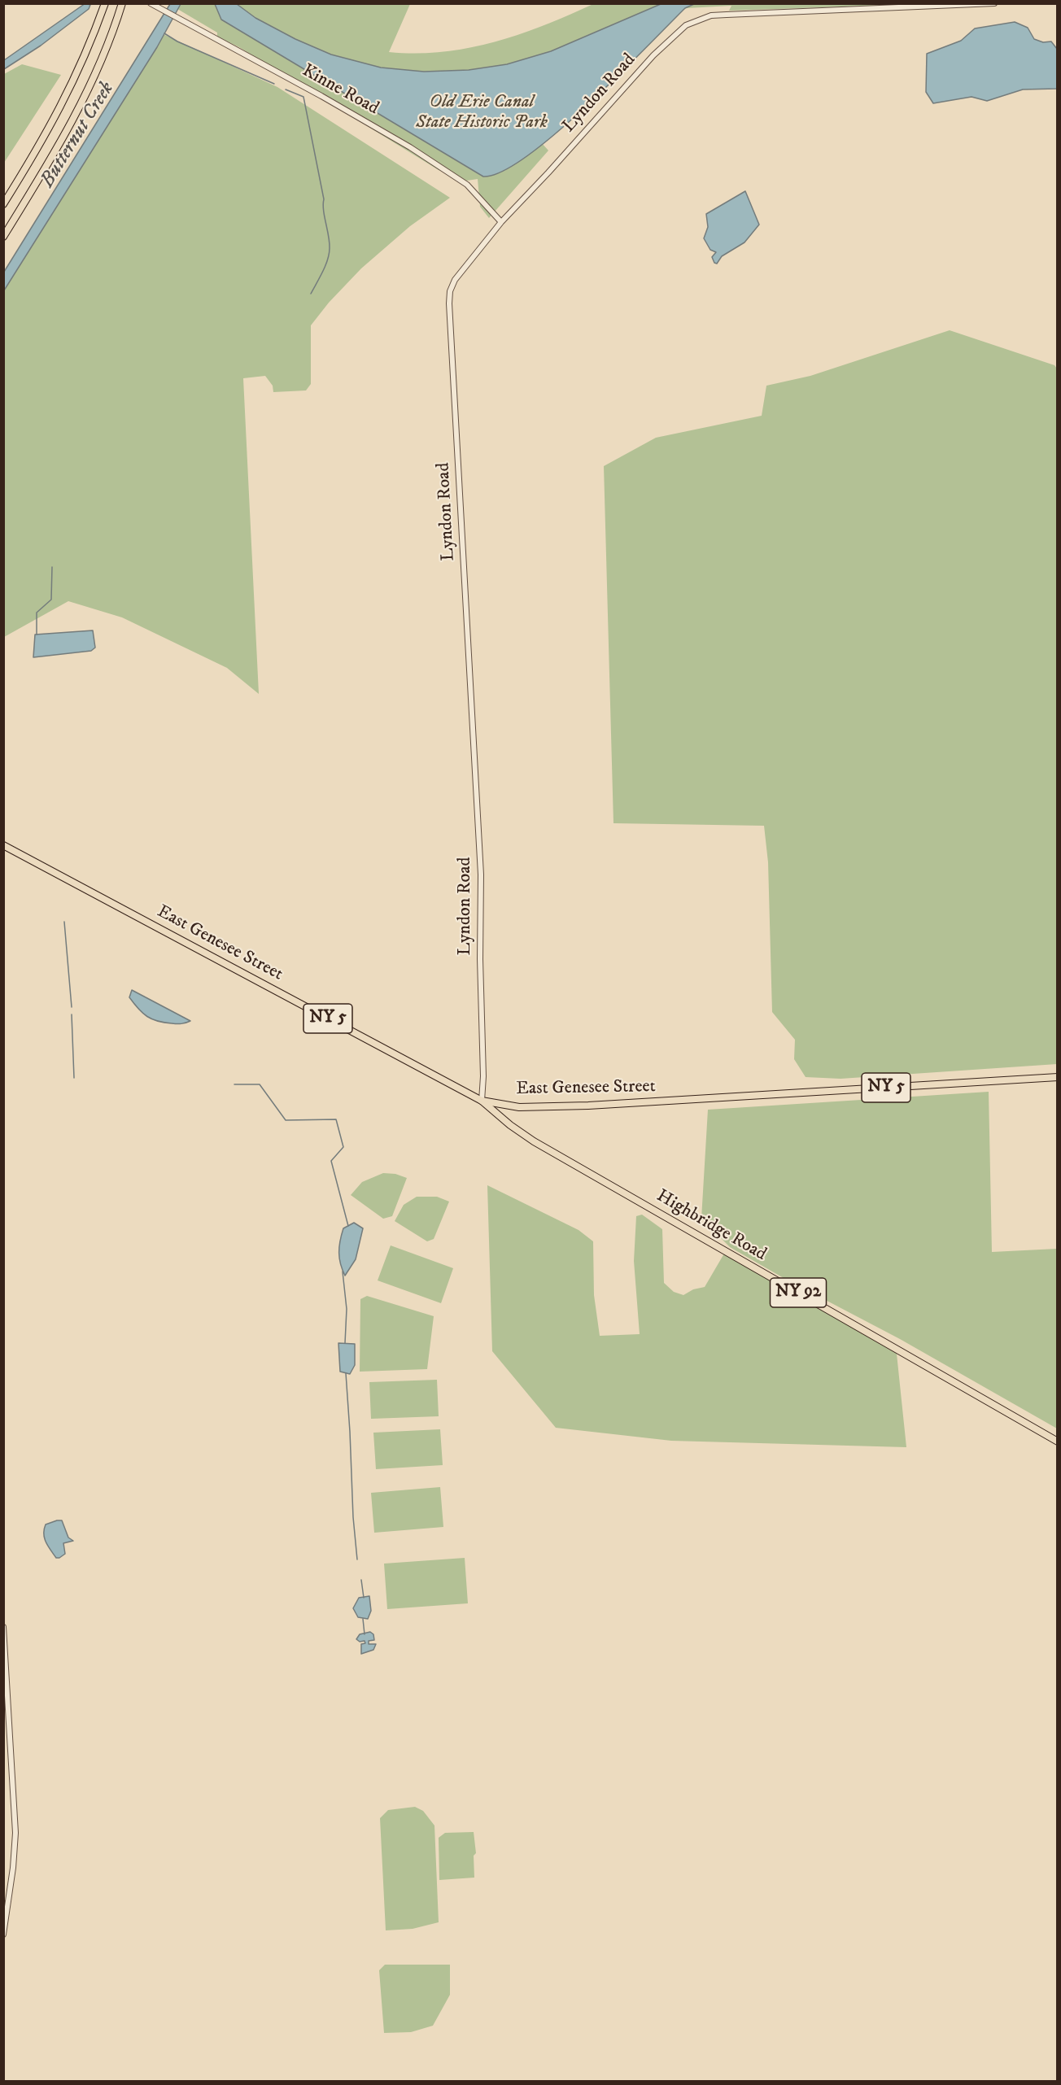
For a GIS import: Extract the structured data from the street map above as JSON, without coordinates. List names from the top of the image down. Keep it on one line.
{"streets":{"main road":["East Genesee Street","NY 5","Highbridge Road","NY 92"],"street":["Kinne Road","Lyndon Road"]},"crossings":[["Kinne Road","Lyndon Road"],["Lyndon Road","East Genesee Street"],["Lyndon Road","Highbridge Road"],["East Genesee Street","Highbridge Road"]],"water":["Butternut Creek"],"parks":["Old Erie Canal State Historic Park"]}
